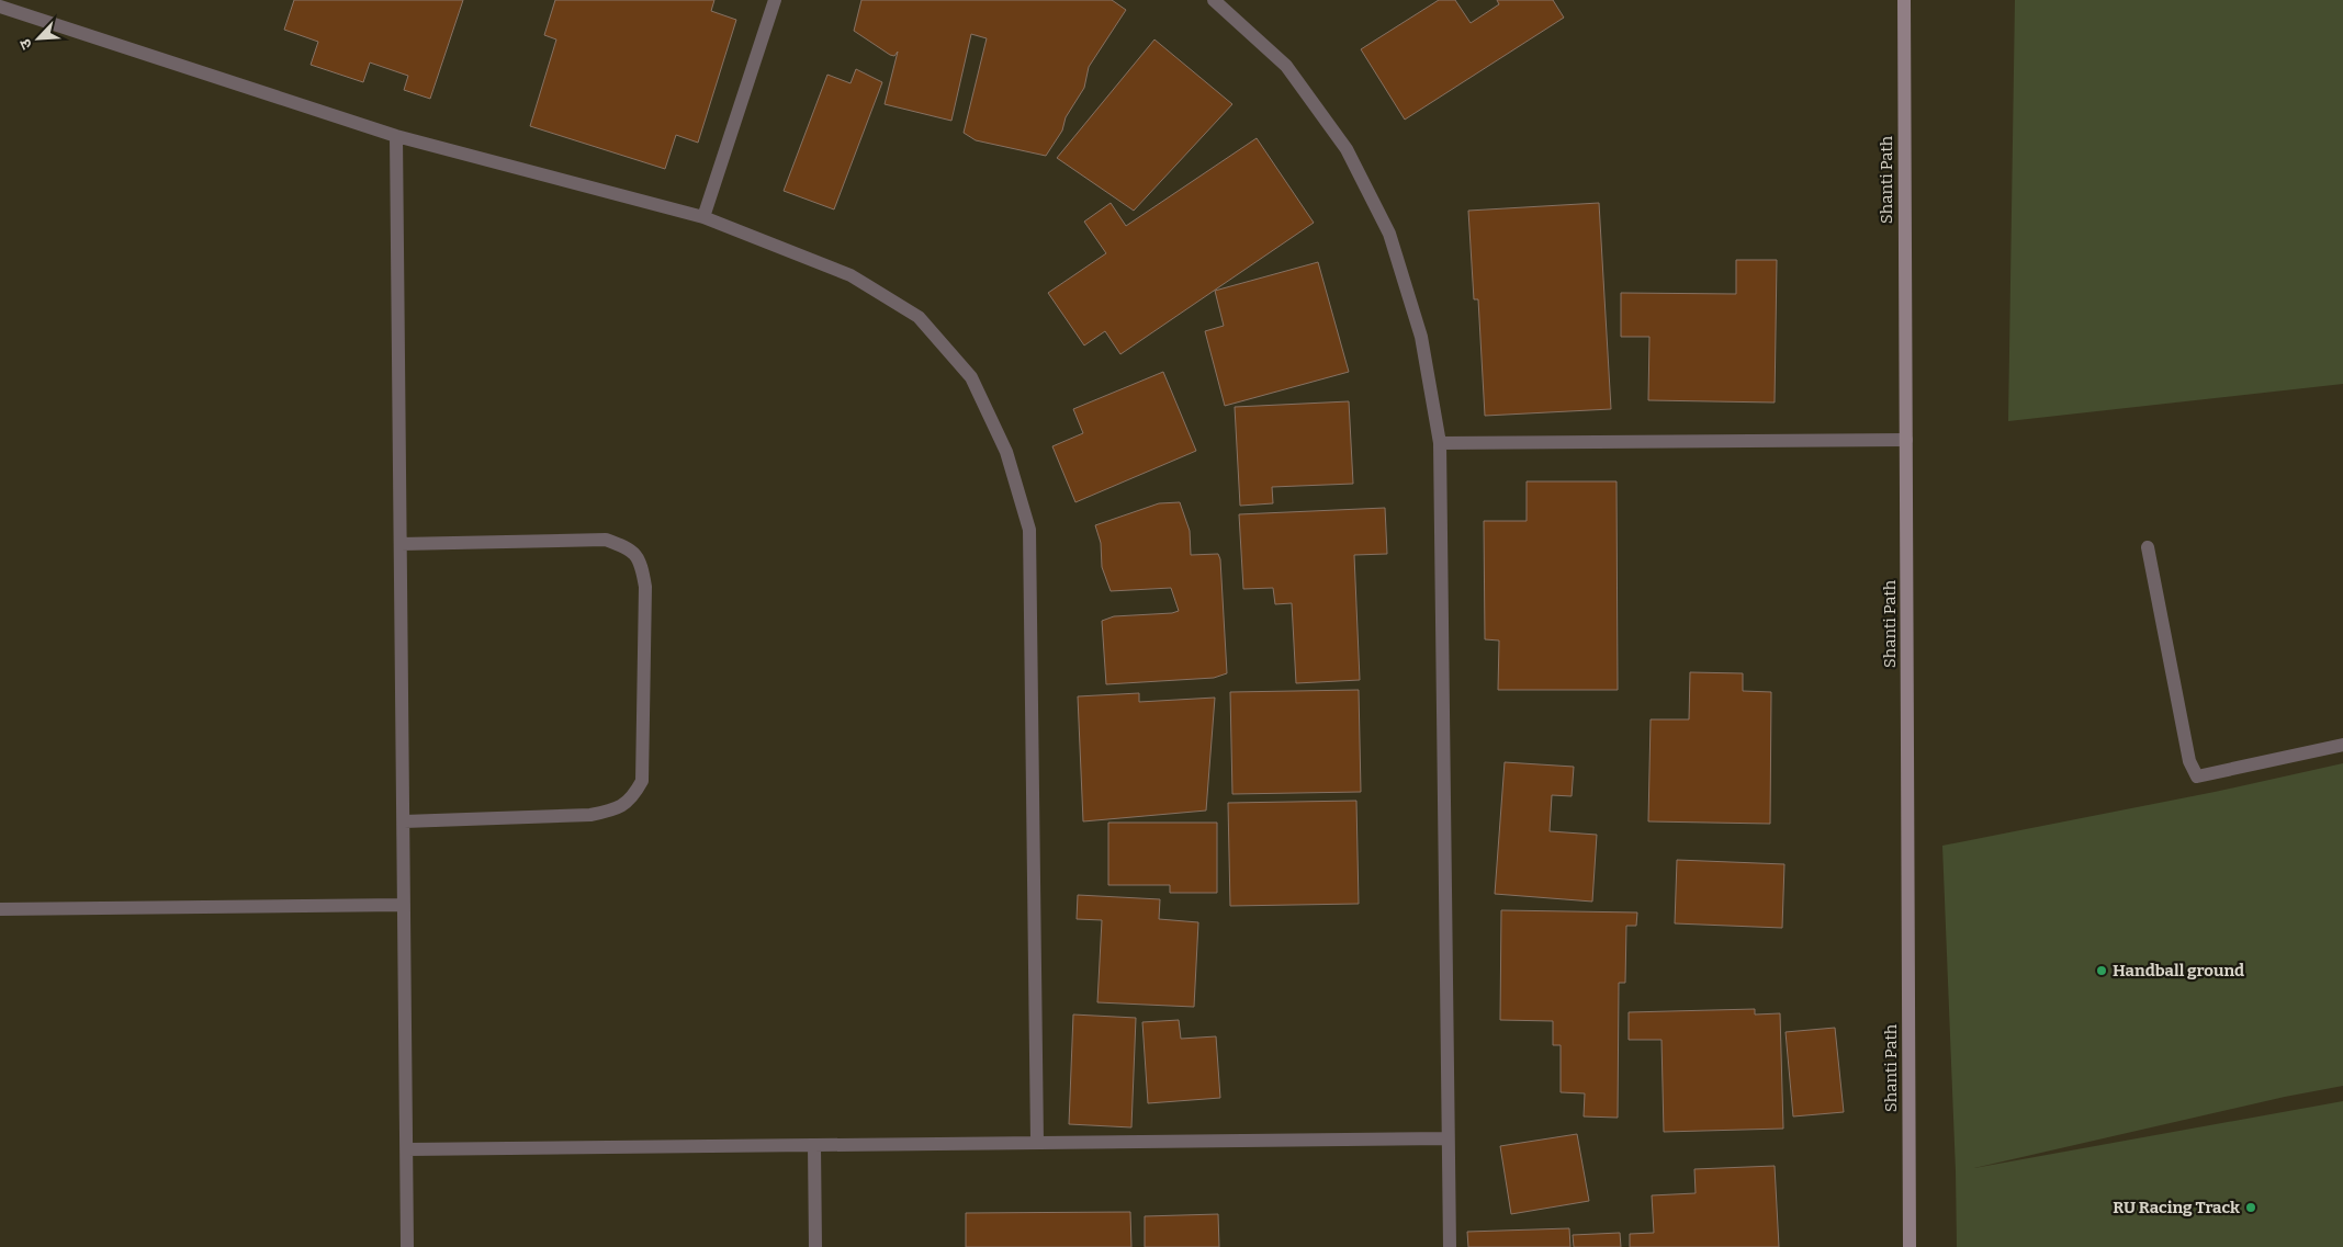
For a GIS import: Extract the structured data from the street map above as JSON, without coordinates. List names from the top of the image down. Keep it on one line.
{"streets":{"main road":["Shanti Path"]},"places":["Handball ground","RU Racing Track"],"north":"bottom left"}
